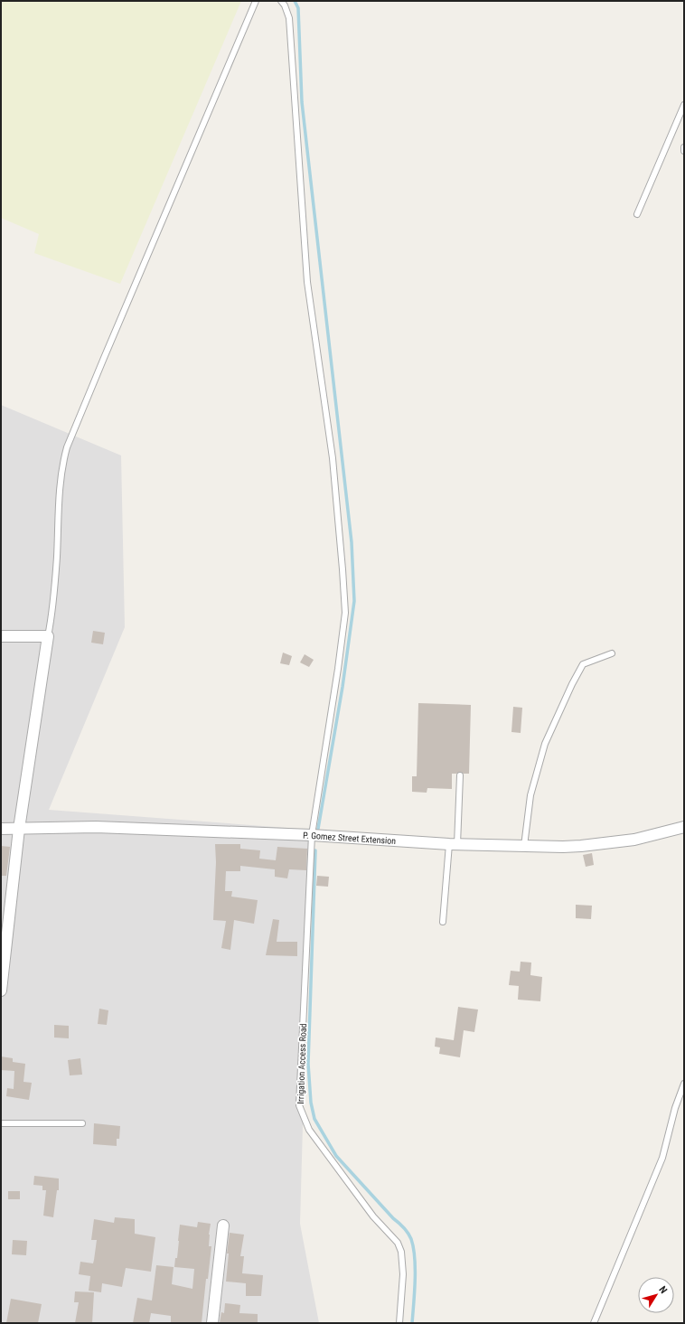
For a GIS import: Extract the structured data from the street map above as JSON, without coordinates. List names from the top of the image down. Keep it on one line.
{"streets":{"street":["P. Gomez Street Extension"],"lane":["Irrigation Access Road"]},"crossings":[["P. Gomez Street Extension","Irrigation Access Road"]],"north":"top right"}
